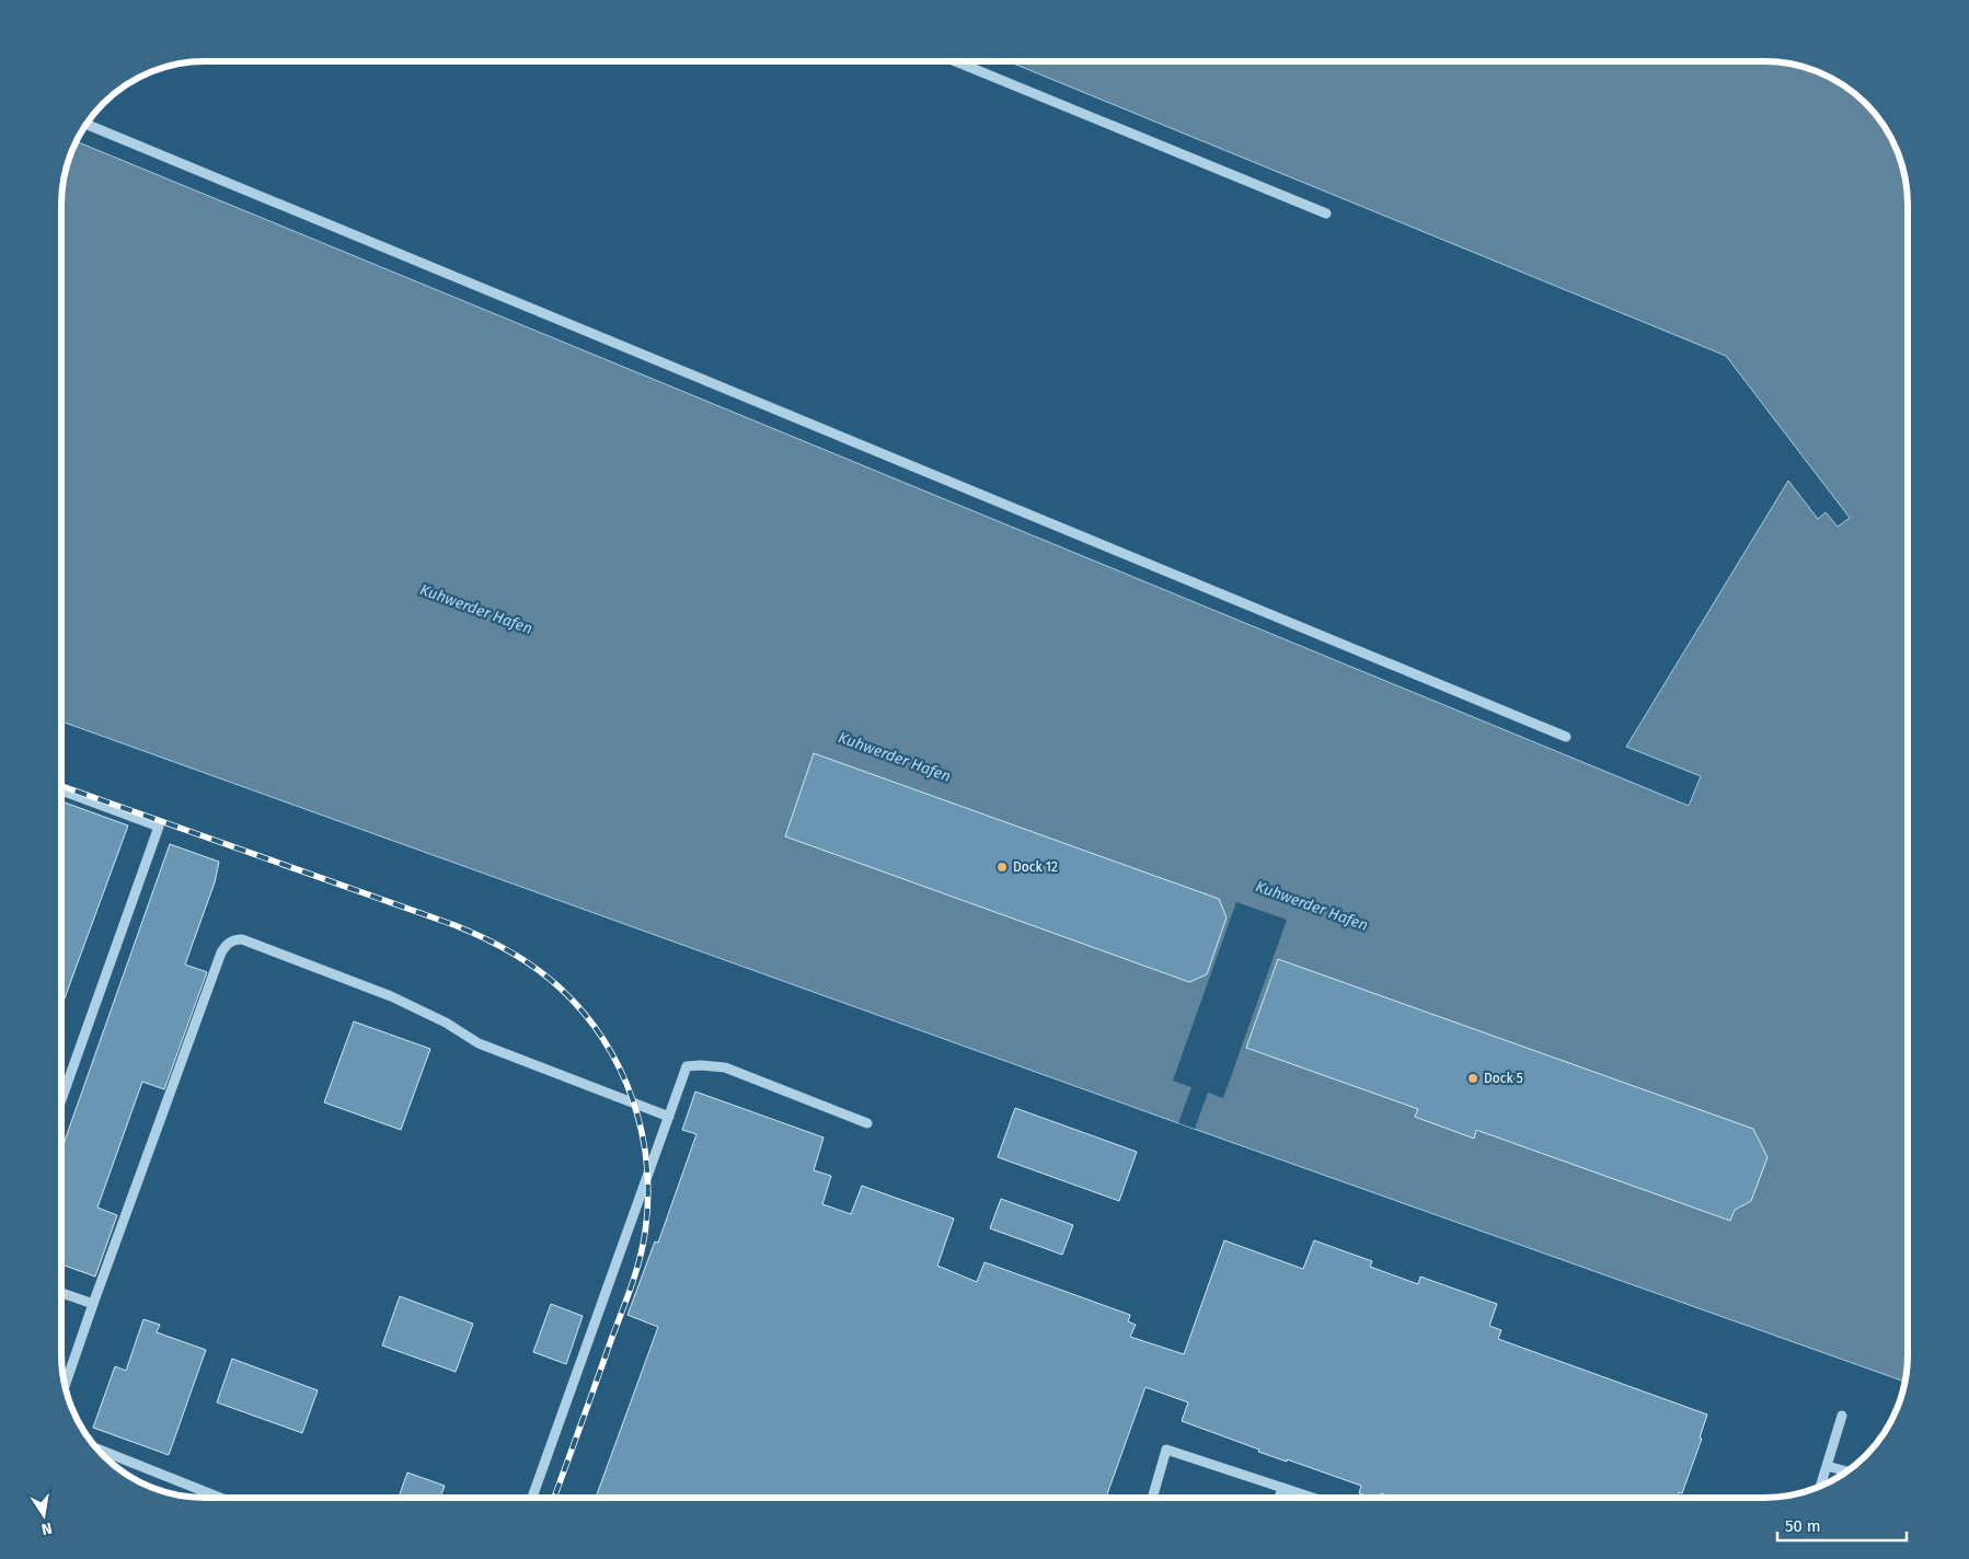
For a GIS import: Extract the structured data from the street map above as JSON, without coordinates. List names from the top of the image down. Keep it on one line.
{"water":["Kuhwerder Hafen"],"places":["Dock 12","Dock 5"],"scale_bar":"50 m","north":"bottom"}
